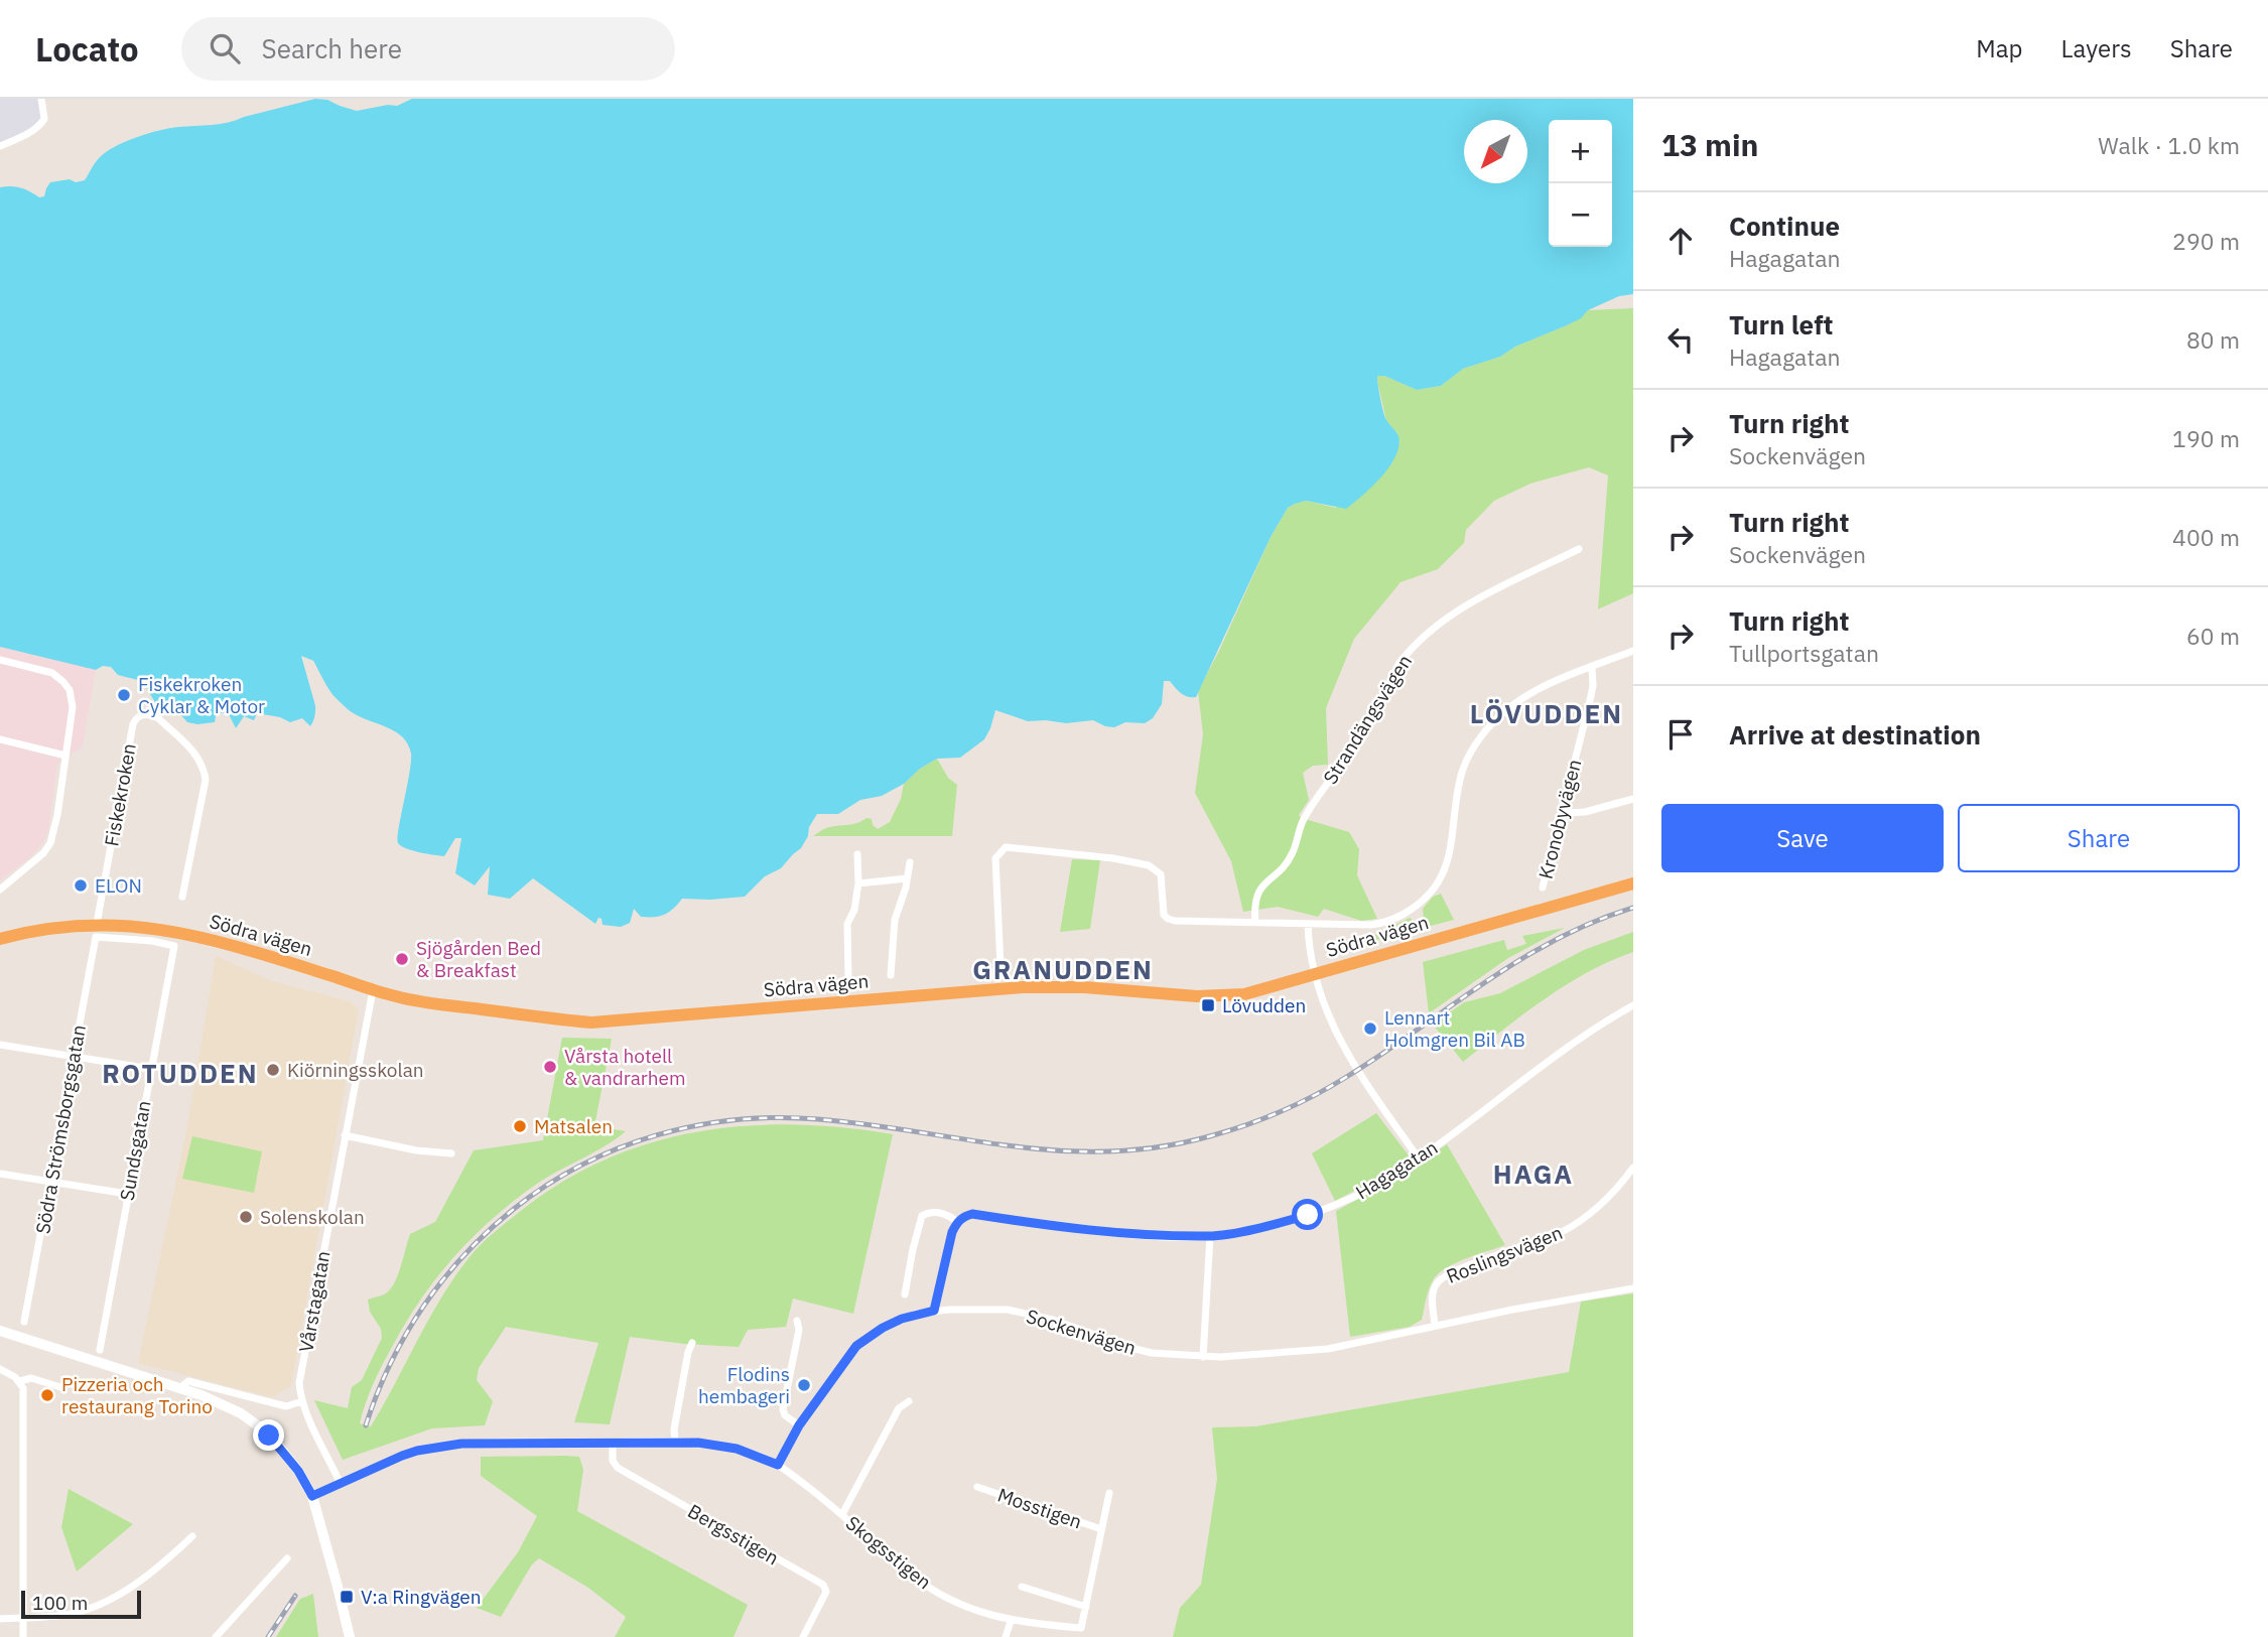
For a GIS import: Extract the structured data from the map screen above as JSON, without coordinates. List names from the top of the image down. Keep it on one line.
{"streets":{"highway":["Södra vägen"],"street":["Strandängsvägen","Fiskekroken","Kronobyvägen","Södra Strömsborgsgatan","Sundsgatan","Hagagatan","Roslingsvägen","Vårstagatan","Sockenvägen","Mosstigen","Bergsstigen","Skogsstigen"]},"crossings":[["Fiskekroken","Södra vägen"],["Fiskekroken","Södra Strömsborgsgatan"],["Fiskekroken","Sundsgatan"],["Södra vägen","Södra Strömsborgsgatan"],["Södra vägen","Sundsgatan"],["Södra vägen","Vårstagatan"],["Södra Strömsborgsgatan","Sundsgatan"],["Roslingsvägen","Sockenvägen"],["Sockenvägen","Skogsstigen"]],"districts":["LÖVUDDEN","GRANUDDEN","ROTUDDEN","HAGA"],"places":{"other":["Fiskekroken Cyklar & Motor","ELON","Sjögården Bed & Breakfast","Lennart Holmgren Bil AB","Vårsta hotell & vandrarhem","Kiörningsskolan","Matsalen","Solenskolan","Flodins hembageri","Pizzeria och restaurang Torino"],"transit":["Lövudden","V:a Ringvägen"]},"scale_bar":"100 m","north":"bottom left","page":{"header":"Locato","search":"Search here","nav":["Map","Layers","Share"],"heading":["13 min","Walk · 1.0 km"],"map_buttons":["+","−"],"list":[["Continue","Hagagatan","290 m"],["Turn left","Hagagatan","80 m"],["Turn right","Sockenvägen","190 m"],["Turn right","Sockenvägen","400 m"],["Turn right","Tullportsgatan","60 m"],"Arrive at destination"],"buttons":["Save","Share"],"scale":"100 m"}}
